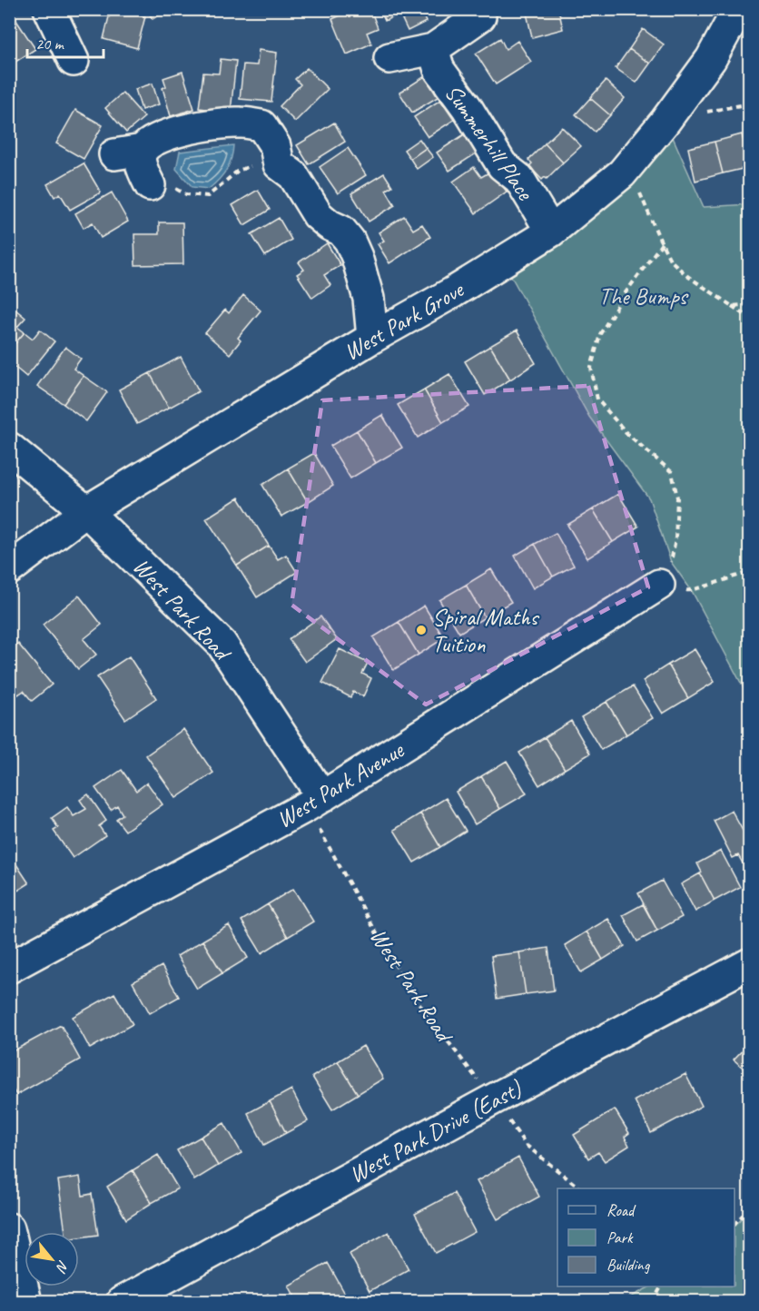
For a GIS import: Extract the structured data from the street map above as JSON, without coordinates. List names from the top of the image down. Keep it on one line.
{"streets":{"street":["Summerhill Place","West Park Grove","West Park Road","West Park Avenue","West Park Drive (East)"]},"crossings":[["Summerhill Place","West Park Grove"],["West Park Grove","West Park Road"],["West Park Road","West Park Avenue"],["West Park Road","West Park Drive (East)"]],"parks":["The Bumps"],"places":["Spiral Maths Tuition"],"legend":["Road","Park","Building"],"scale_bar":"20 m","north":"bottom right"}
